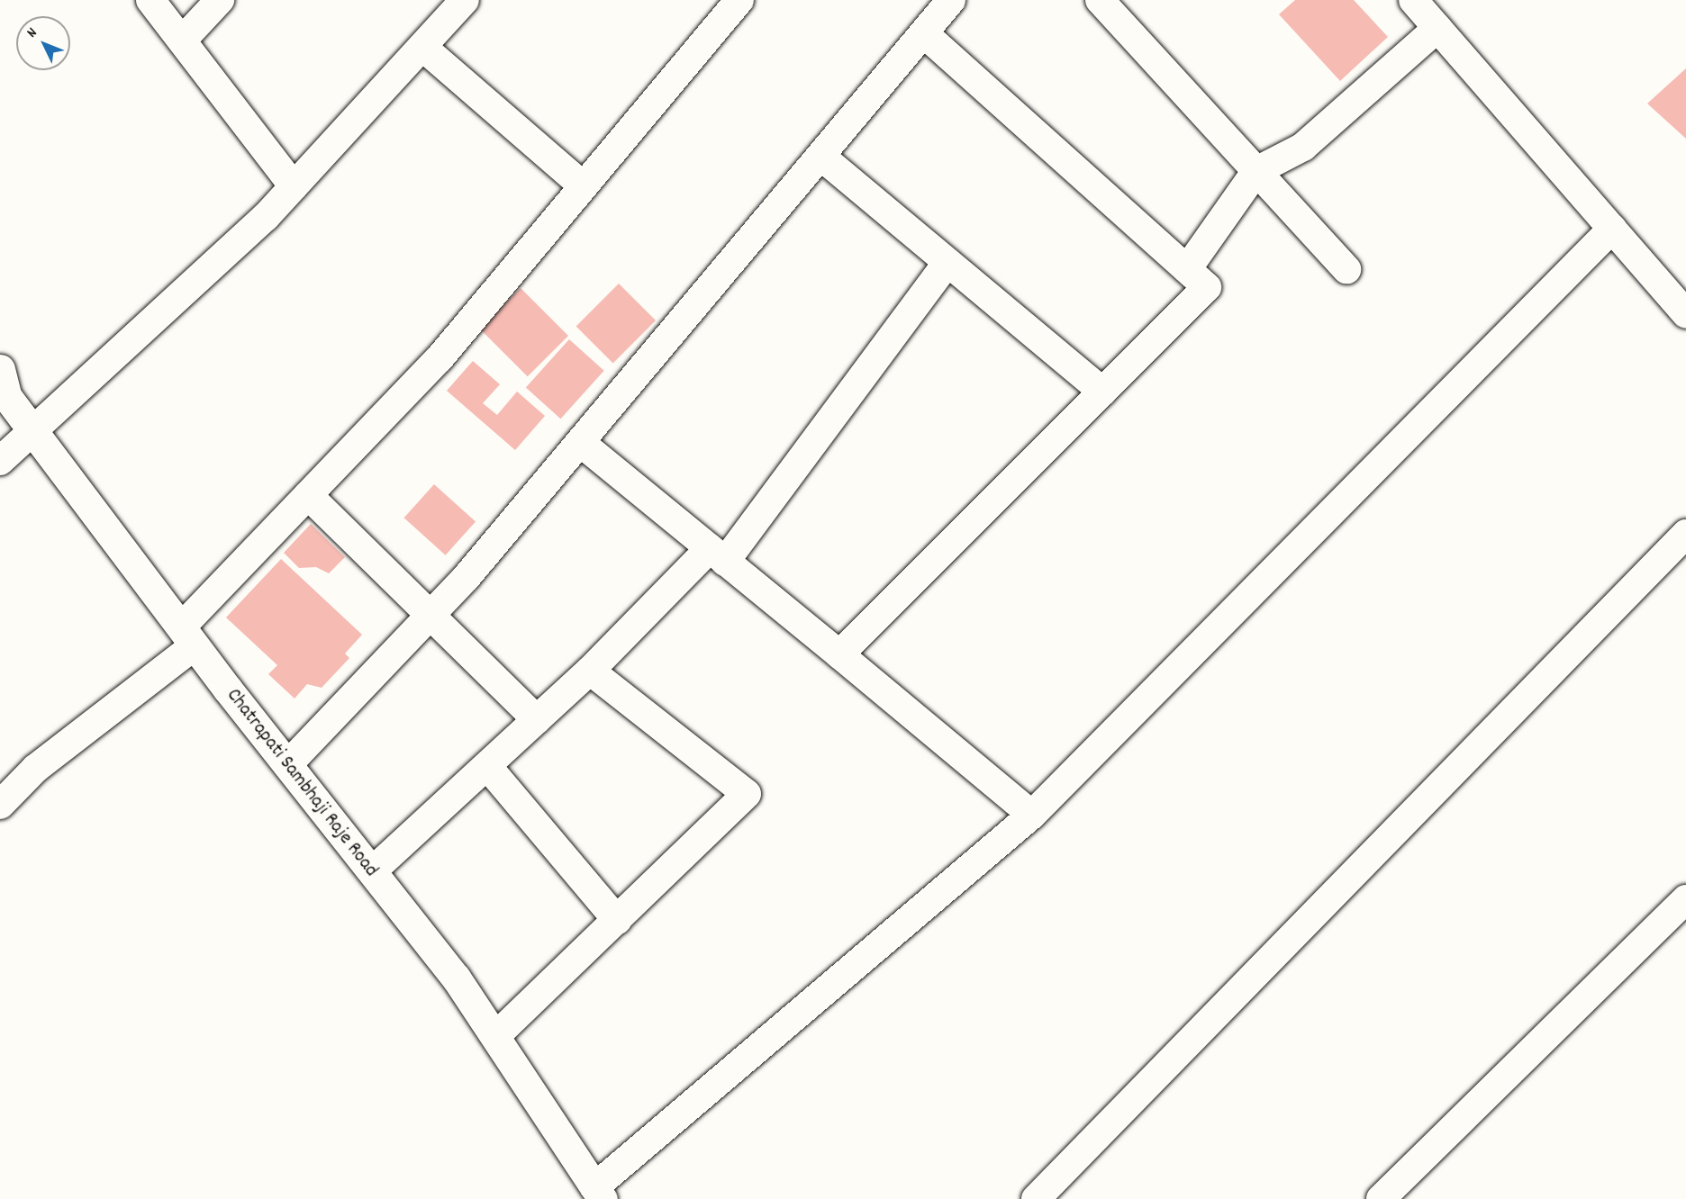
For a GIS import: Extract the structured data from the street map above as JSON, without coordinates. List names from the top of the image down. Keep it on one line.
{"streets":{"main road":["Chatrapati Sambhaji Raje Road"]},"north":"top left"}
